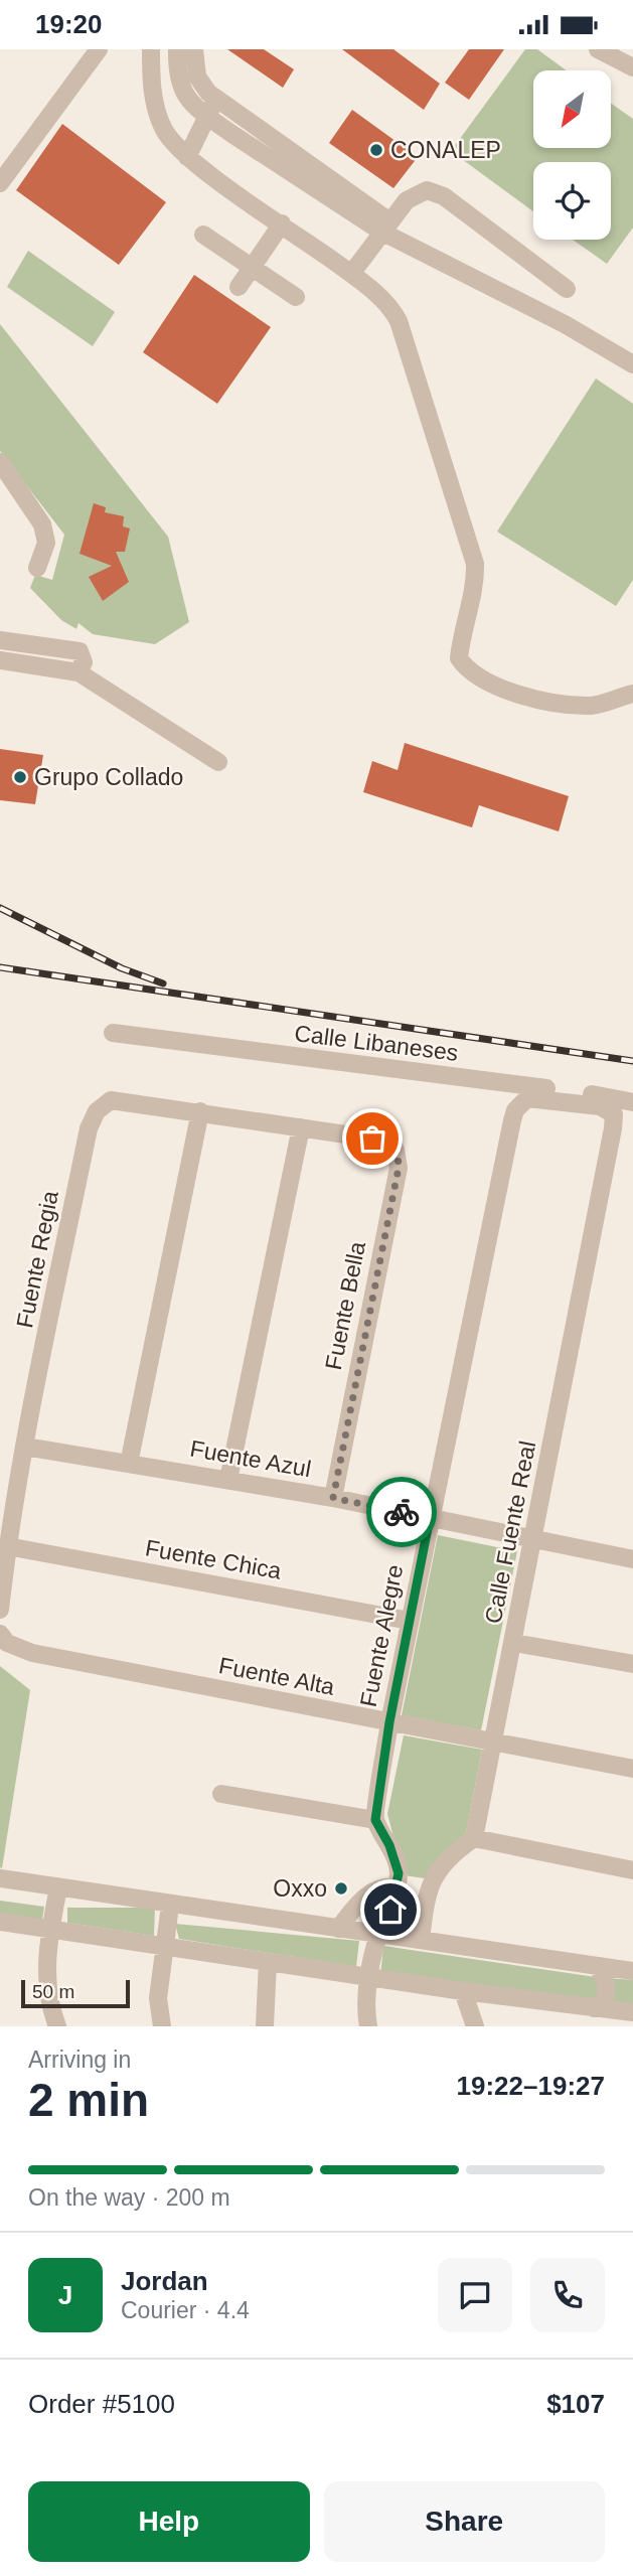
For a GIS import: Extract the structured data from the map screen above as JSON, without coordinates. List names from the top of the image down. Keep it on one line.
{"streets":{"street":["Calle Libaneses","Fuente Regia","Fuente Bella","Fuente Azul","Calle Fuente Real","Fuente Chica","Fuente Alegre","Fuente Alta"]},"crossings":[["Fuente Regia","Fuente Azul"],["Fuente Regia","Fuente Chica"],["Fuente Bella","Fuente Azul"],["Fuente Azul","Calle Fuente Real"],["Fuente Azul","Fuente Alegre"],["Calle Fuente Real","Fuente Alegre"],["Calle Fuente Real","Fuente Alta"],["Fuente Chica","Fuente Alegre"],["Fuente Alegre","Fuente Alta"]],"places":["CONALEP","Grupo Collado","Oxxo"],"scale_bar":"50 m","north":"bottom left","page":{"status":"19:20","scale":"50 m","heading":["2 min","Arriving in","19:22–19:27"],"panel":["Jordan","Courier · 4.4","Order #5100","$107"],"bar":"On the way · 200 m","round":"J","buttons":["Help","Share"]}}
